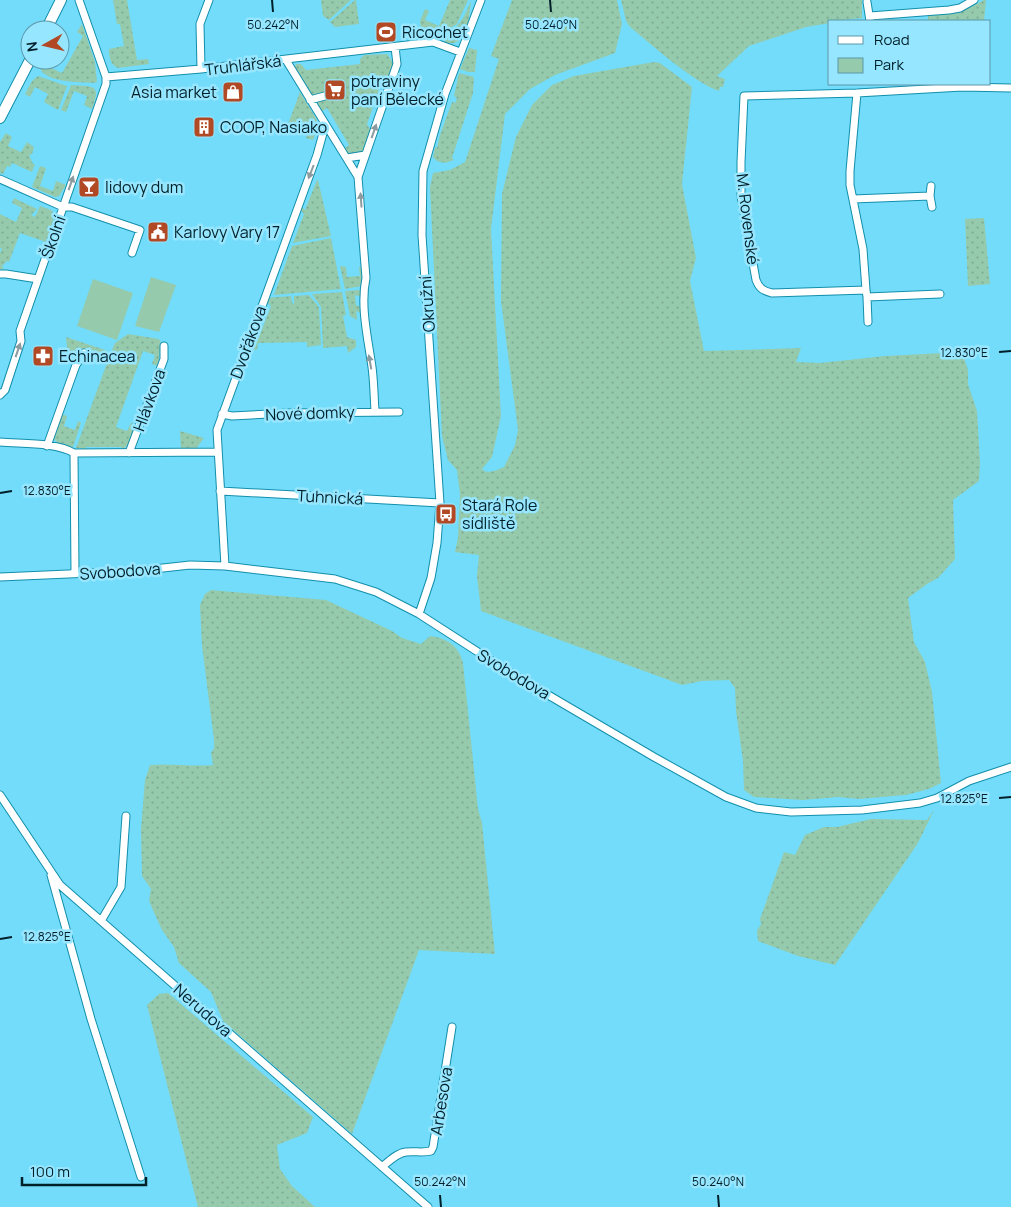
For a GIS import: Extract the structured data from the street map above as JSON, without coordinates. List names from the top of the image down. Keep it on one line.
{"streets":{"street":["Truhlářská","M. Rovenské","Školní","Okružní","Dvořákova","Hlávkova","Nové domky","Tuhnická","Svobodova","Nerudova","Arbesova"]},"crossings":[["Truhlářská","Školní"],["Truhlářská","Okružní"],["Okružní","Tuhnická"],["Okružní","Svobodova"],["Dvořákova","Hlávkova"],["Dvořákova","Nové domky"],["Dvořákova","Tuhnická"],["Dvořákova","Svobodova"],["Nerudova","Arbesova"]],"one_way":["Školní","Dvořákova"],"places":{"sports":["Ricochet"],"supermarket":["potraviny paní Bělecké"],"shop":["Asia market"],"building":["COOP, Nasiako"],"bar":["lidovy dum"],"public building":["Karlovy Vary 17"],"pharmacy":["Echinacea"],"bus stop":["Stará Role sídliště"]},"legend":["Road","Park"],"scale_bar":"100 m","north":"left","coordinates":["50.242°N","50.240°N","12.830°E","12.825°E"]}
